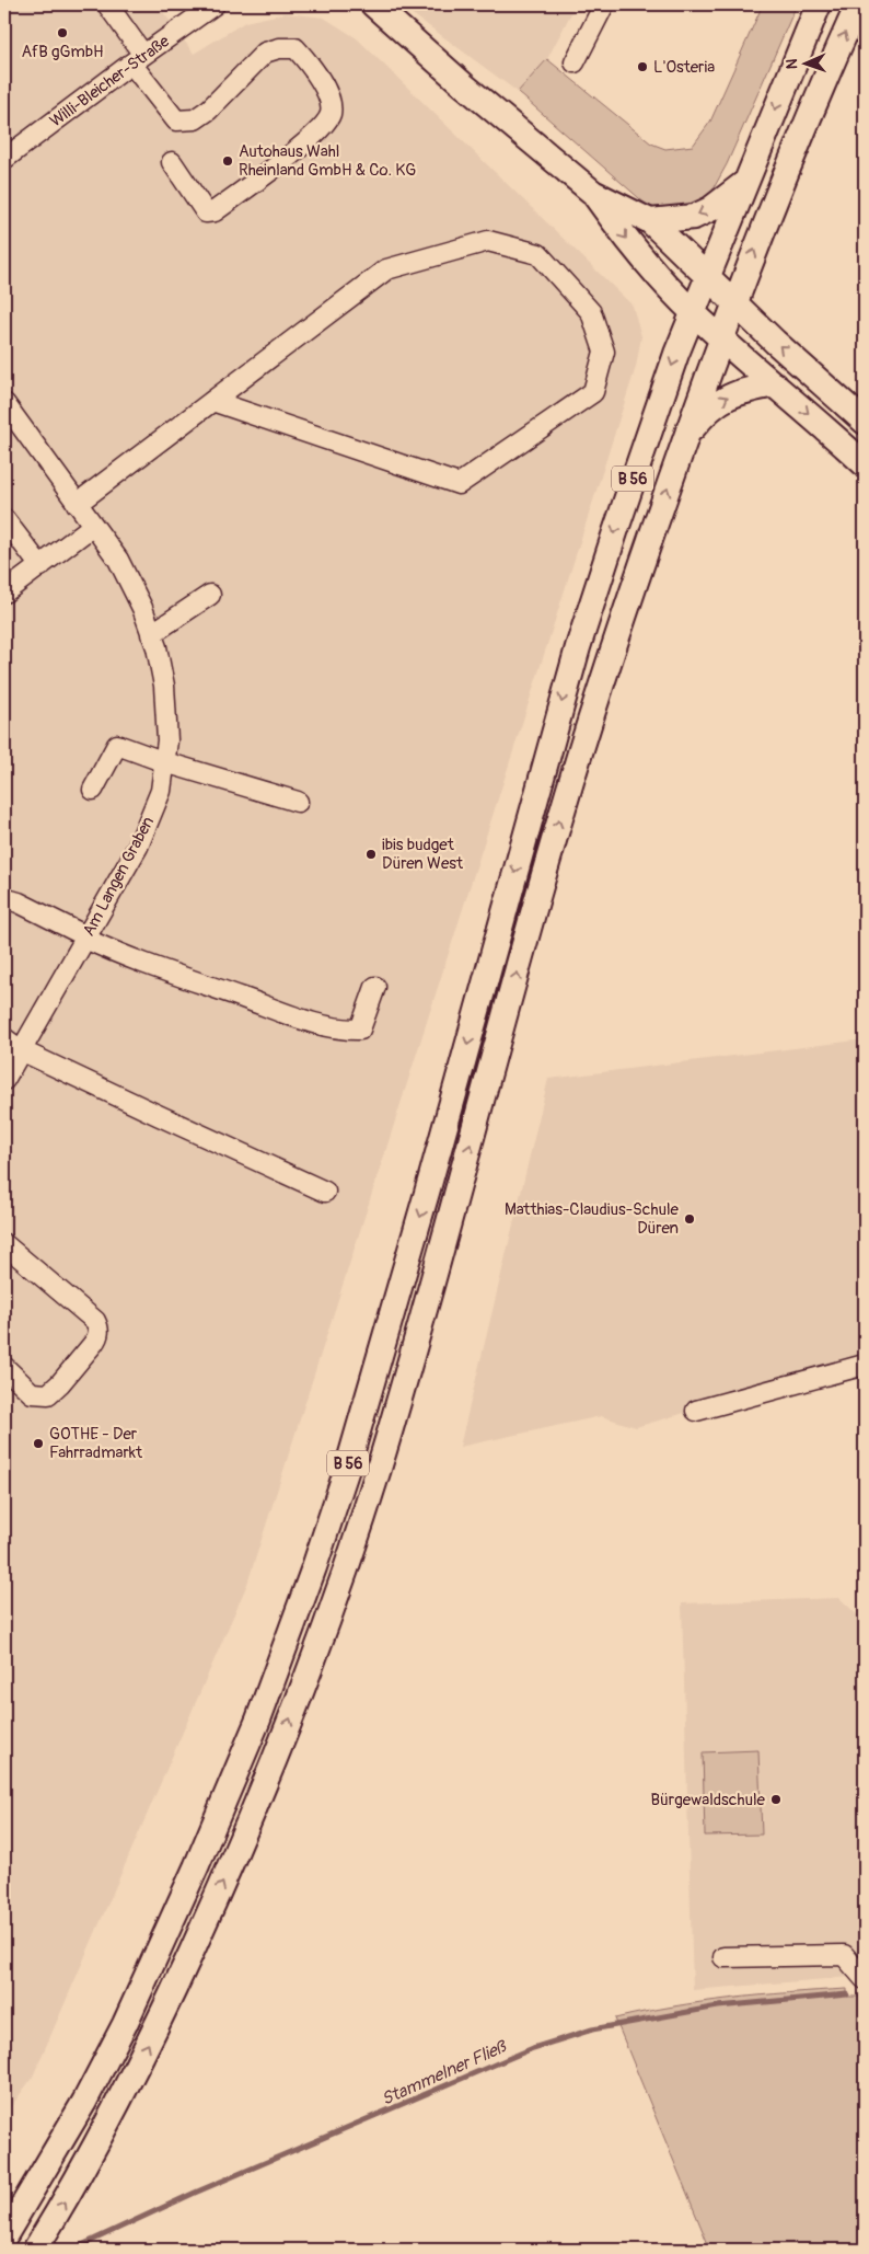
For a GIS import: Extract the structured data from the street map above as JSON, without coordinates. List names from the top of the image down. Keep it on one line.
{"streets":{"main road":["B 56"],"street":["Willi-Bleicher-Straße","Am Langen Graben"]},"water":["Stammelner Fließ"],"places":["AfB gGmbH","L'Osteria","Autohaus Wahl Rheinland GmbH & Co. KG","ibis budget Düren West","Matthias-Claudius-Schule Düren","GOTHE - Der Fahrradmarkt","Bürgewaldschule"],"north":"left"}
